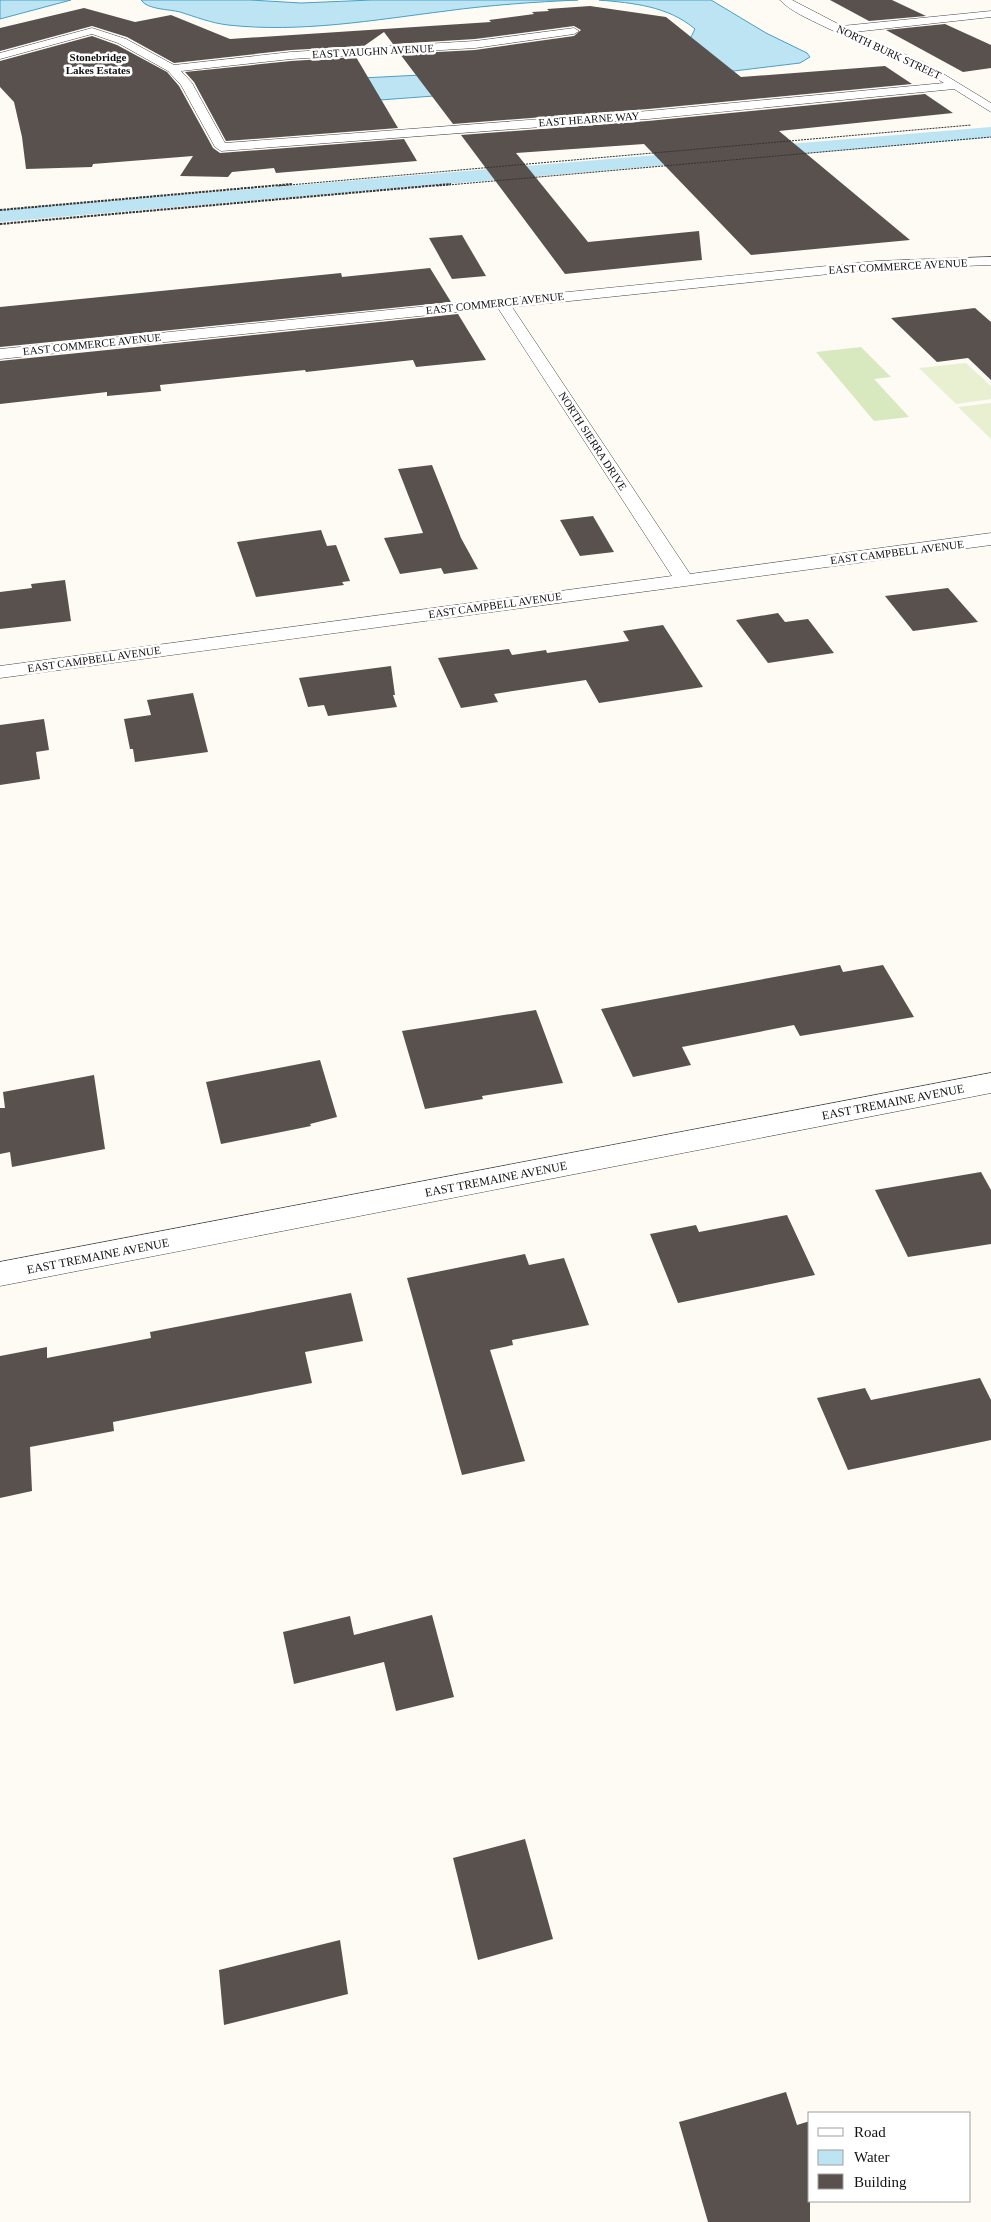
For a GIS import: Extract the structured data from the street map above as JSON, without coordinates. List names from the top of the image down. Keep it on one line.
{"streets":{"street":["EAST VAUGHN AVENUE","NORTH BURK STREET","EAST HEARNE WAY","EAST COMMERCE AVENUE","NORTH SIERRA DRIVE","EAST CAMPBELL AVENUE","EAST TREMAINE AVENUE"]},"crossings":[["EAST VAUGHN AVENUE","EAST HEARNE WAY"],["NORTH BURK STREET","EAST HEARNE WAY"],["EAST COMMERCE AVENUE","NORTH SIERRA DRIVE"],["NORTH SIERRA DRIVE","EAST CAMPBELL AVENUE"]],"districts":["Stonebridge Lakes Estates"],"legend":["Road","Water","Building"]}
